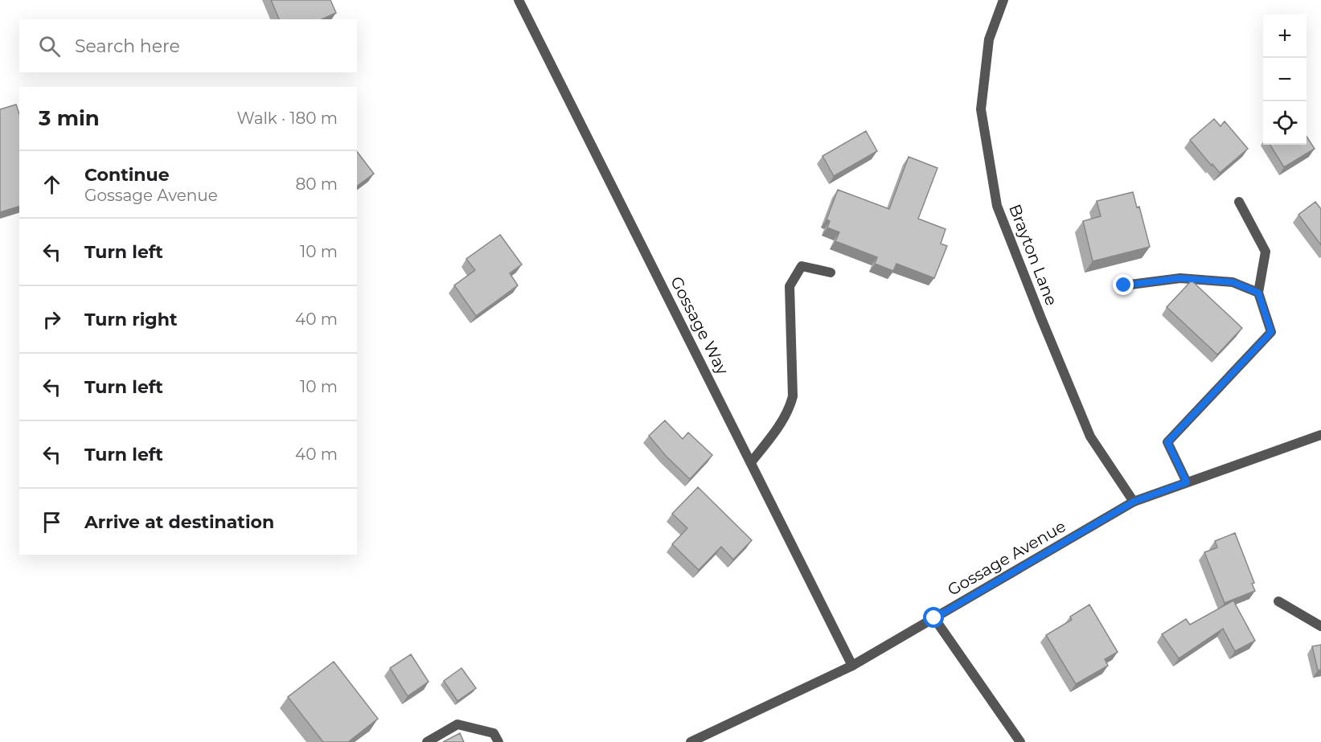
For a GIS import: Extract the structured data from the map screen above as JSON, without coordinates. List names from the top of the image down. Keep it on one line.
{"streets":{"street":["Brayton Lane","Gossage Way","Gossage Avenue"]},"crossings":[["Brayton Lane","Gossage Avenue"],["Gossage Way","Gossage Avenue"]],"page":{"map_buttons":["+","−"],"search":"Search here","heading":["3 min","Walk · 180 m"],"list":[["Continue","Gossage Avenue","80 m"],["Turn left","10 m"],["Turn right","40 m"],["Turn left","10 m"],["Turn left","40 m"],"Arrive at destination"]}}
